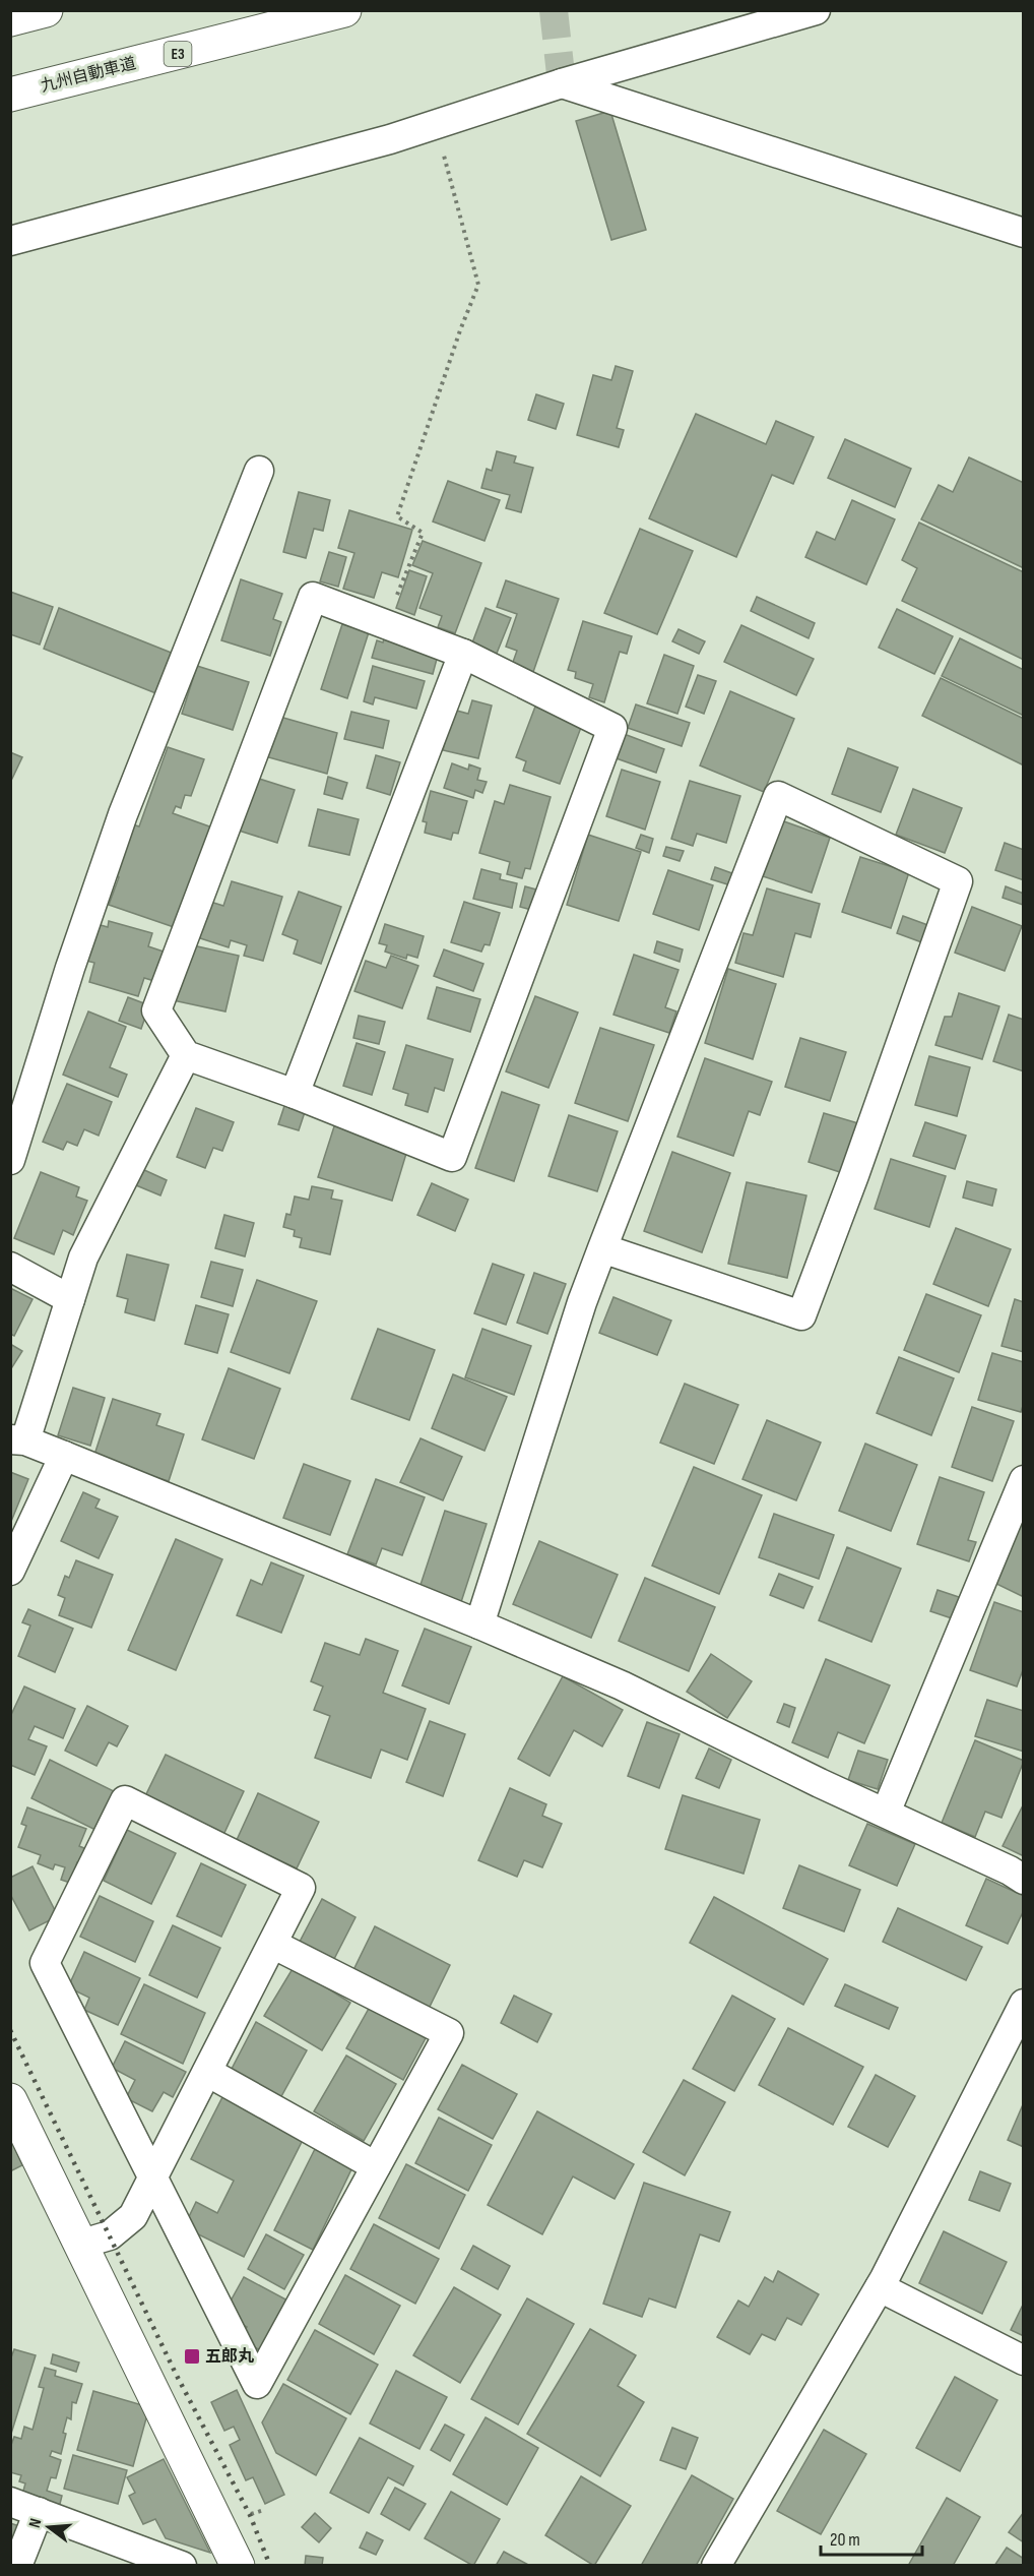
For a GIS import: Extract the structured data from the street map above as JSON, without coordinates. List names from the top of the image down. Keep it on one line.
{"streets":{"main road":["E3","九州自動車道"]},"places":{"transit":["五郎丸"]},"scale_bar":"20 m","north":"left"}
